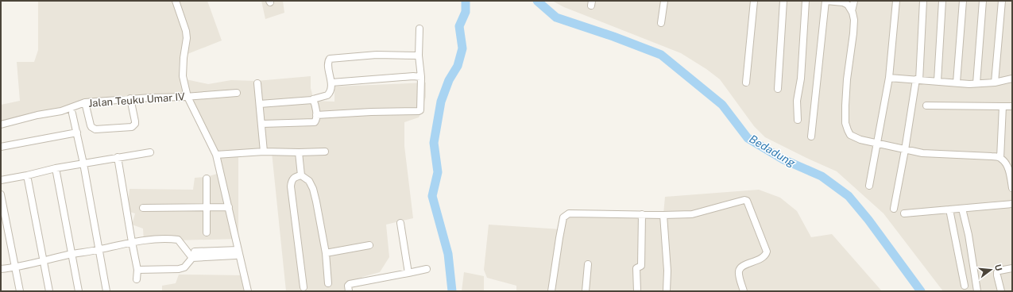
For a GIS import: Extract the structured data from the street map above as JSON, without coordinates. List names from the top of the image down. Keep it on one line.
{"streets":{"street":["Jalan Teuku Umar IV"]},"water":["Bedadung"],"north":"right"}
